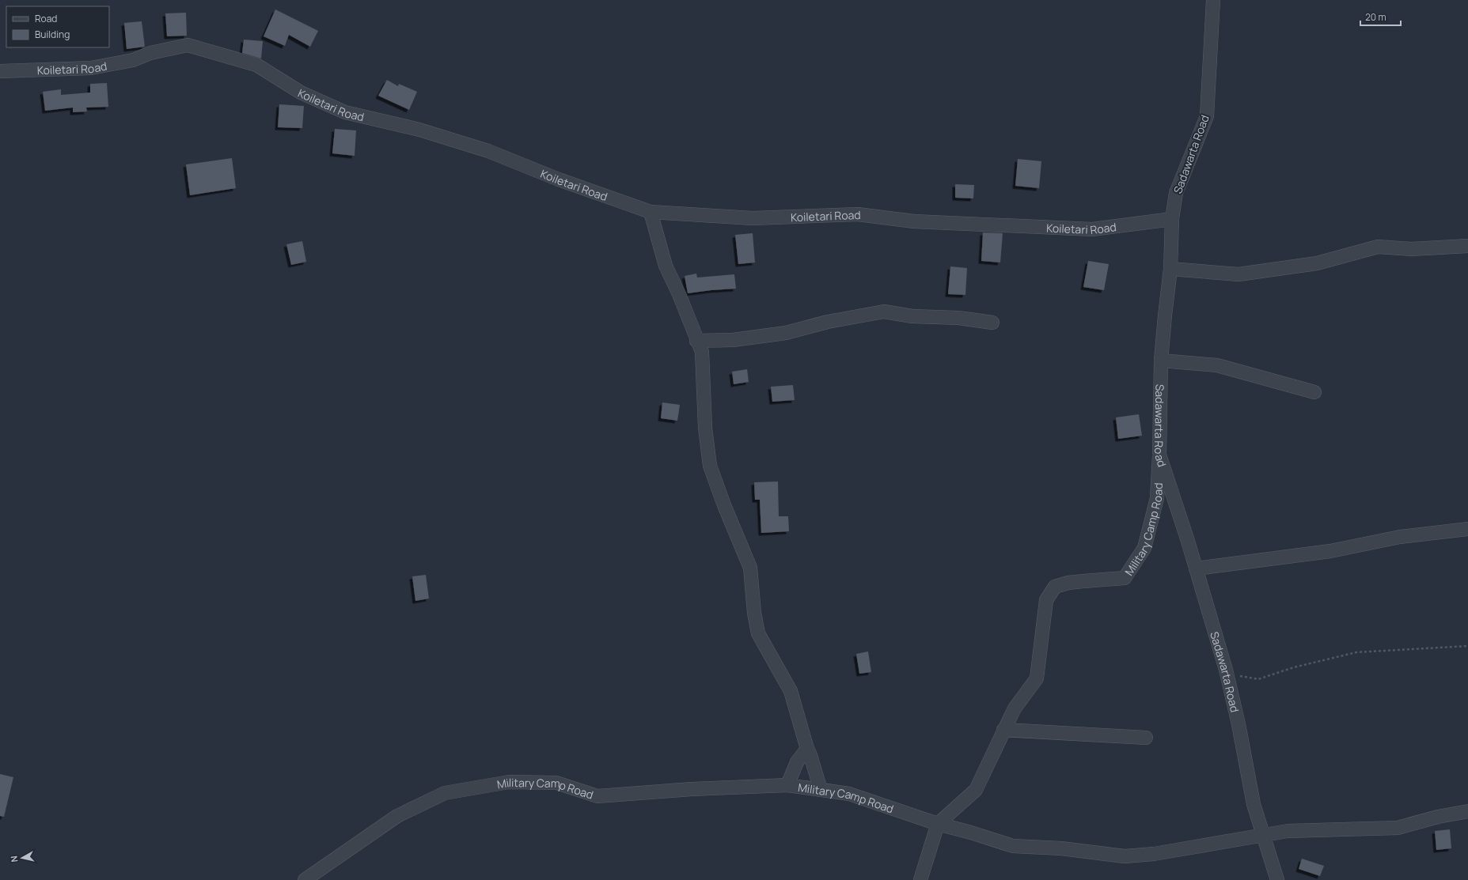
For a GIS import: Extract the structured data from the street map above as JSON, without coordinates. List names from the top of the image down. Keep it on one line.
{"streets":{"street":["Koiletari Road","Sadawarta Road","Military Camp Road"]},"crossings":[["Koiletari Road","Sadawarta Road"],["Sadawarta Road","Military Camp Road"]],"legend":["Road","Building"],"scale_bar":"20 m","north":"left"}
